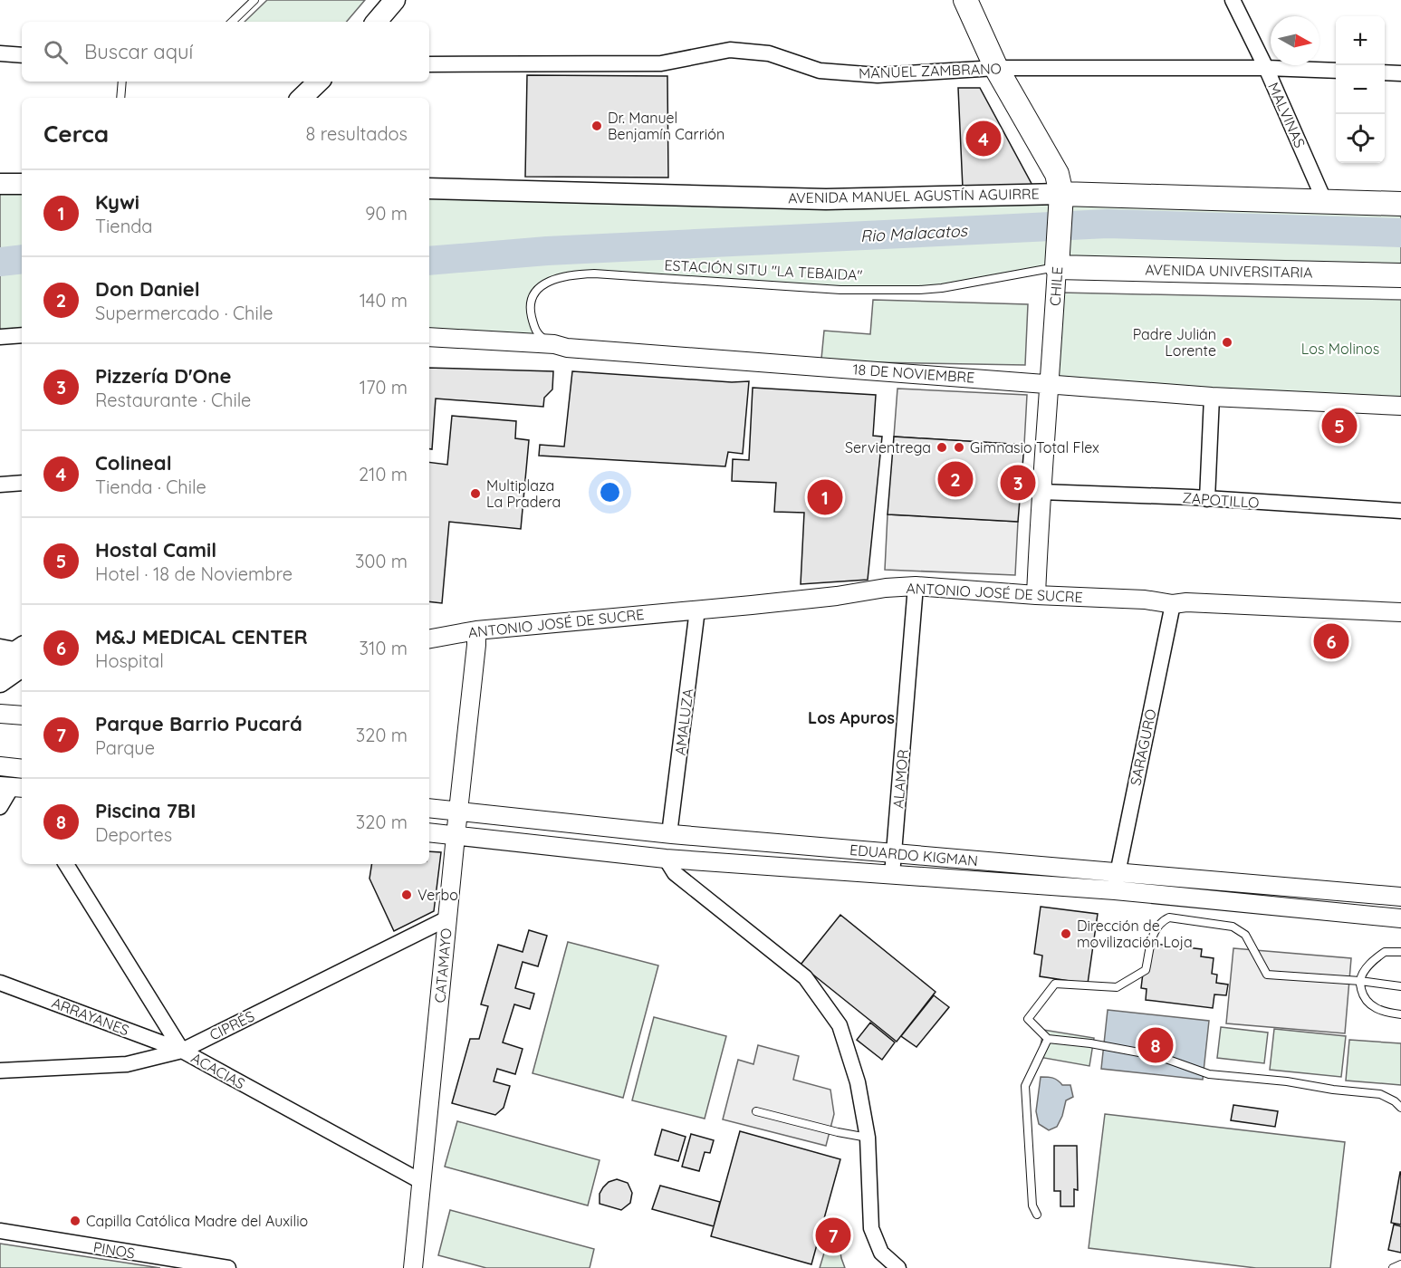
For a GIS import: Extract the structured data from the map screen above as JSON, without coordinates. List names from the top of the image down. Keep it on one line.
{"streets":{"main road":["AVENIDA MANUEL AGUSTÍN AGUIRRE","AVENIDA UNIVERSITARIA","CHILE"],"street":["MANUEL ZAMBRANO","MALVINAS","18 DE NOVIEMBRE","ZAPOTILLO","ANTONIO JOSÉ DE SUCRE","AMALUZA","SARAGURO","ALAMOR","EDUARDO KIGMAN","CATAMAYO","ARRAYANES","CIPRÉS","ACACIAS","PINOS"],"lane":["ESTACIÓN SITU \"LA TEBAIDA\""]},"crossings":[["MANUEL ZAMBRANO","MALVINAS"],["MANUEL ZAMBRANO","CHILE"],["MALVINAS","AVENIDA MANUEL AGUSTÍN AGUIRRE"],["AVENIDA MANUEL AGUSTÍN AGUIRRE","CHILE"],["ESTACIÓN SITU \"LA TEBAIDA\"","AVENIDA UNIVERSITARIA"],["ESTACIÓN SITU \"LA TEBAIDA\"","CHILE"],["ESTACIÓN SITU \"LA TEBAIDA\"","18 DE NOVIEMBRE"],["AVENIDA UNIVERSITARIA","CHILE"],["CHILE","18 DE NOVIEMBRE"],["CHILE","ZAPOTILLO"],["CHILE","ANTONIO JOSÉ DE SUCRE"],["ANTONIO JOSÉ DE SUCRE","AMALUZA"],["ANTONIO JOSÉ DE SUCRE","SARAGURO"],["ANTONIO JOSÉ DE SUCRE","ALAMOR"],["ANTONIO JOSÉ DE SUCRE","CATAMAYO"],["AMALUZA","EDUARDO KIGMAN"],["SARAGURO","EDUARDO KIGMAN"],["ALAMOR","EDUARDO KIGMAN"],["EDUARDO KIGMAN","CATAMAYO"],["CATAMAYO","CIPRÉS"],["CATAMAYO","ACACIAS"],["ARRAYANES","CIPRÉS"],["ARRAYANES","ACACIAS"],["CIPRÉS","ACACIAS"]],"districts":["Los Apuros"],"water":["Rio Malacatos"],"parks":["Los Molinos"],"places":["Dr. Manuel Benjamín Carrión","Padre Julián Lorente","Servientrega","Gimnasio Total Flex","Multiplaza La Pradera","Verbo","Dirección de movilización Loja","Capilla Católica Madre del Auxilio"],"north":"right","page":{"map_buttons":["+","−"],"search":"Buscar aquí","heading":["Cerca","8 resultados"],"pins":["4","5","2","3","1","6","8","7"],"list":[{"mark":"1","name":"Kywi","note":"Tienda","value":"90 m"},{"mark":"2","name":"Don Daniel","note":"Supermercado · Chile","value":"140 m"},{"mark":"3","name":"Pizzería D'One","note":"Restaurante · Chile","value":"170 m"},{"mark":"4","name":"Colineal","note":"Tienda · Chile","value":"210 m"},{"mark":"5","name":"Hostal Camil","note":"Hotel · 18 de Noviembre","value":"300 m"},{"mark":"6","name":"M&J MEDICAL CENTER","note":"Hospital","value":"310 m"},{"mark":"7","name":"Parque Barrio Pucará","note":"Parque","value":"320 m"},{"mark":"8","name":"Piscina 7BI","note":"Deportes","value":"320 m"}]}}
